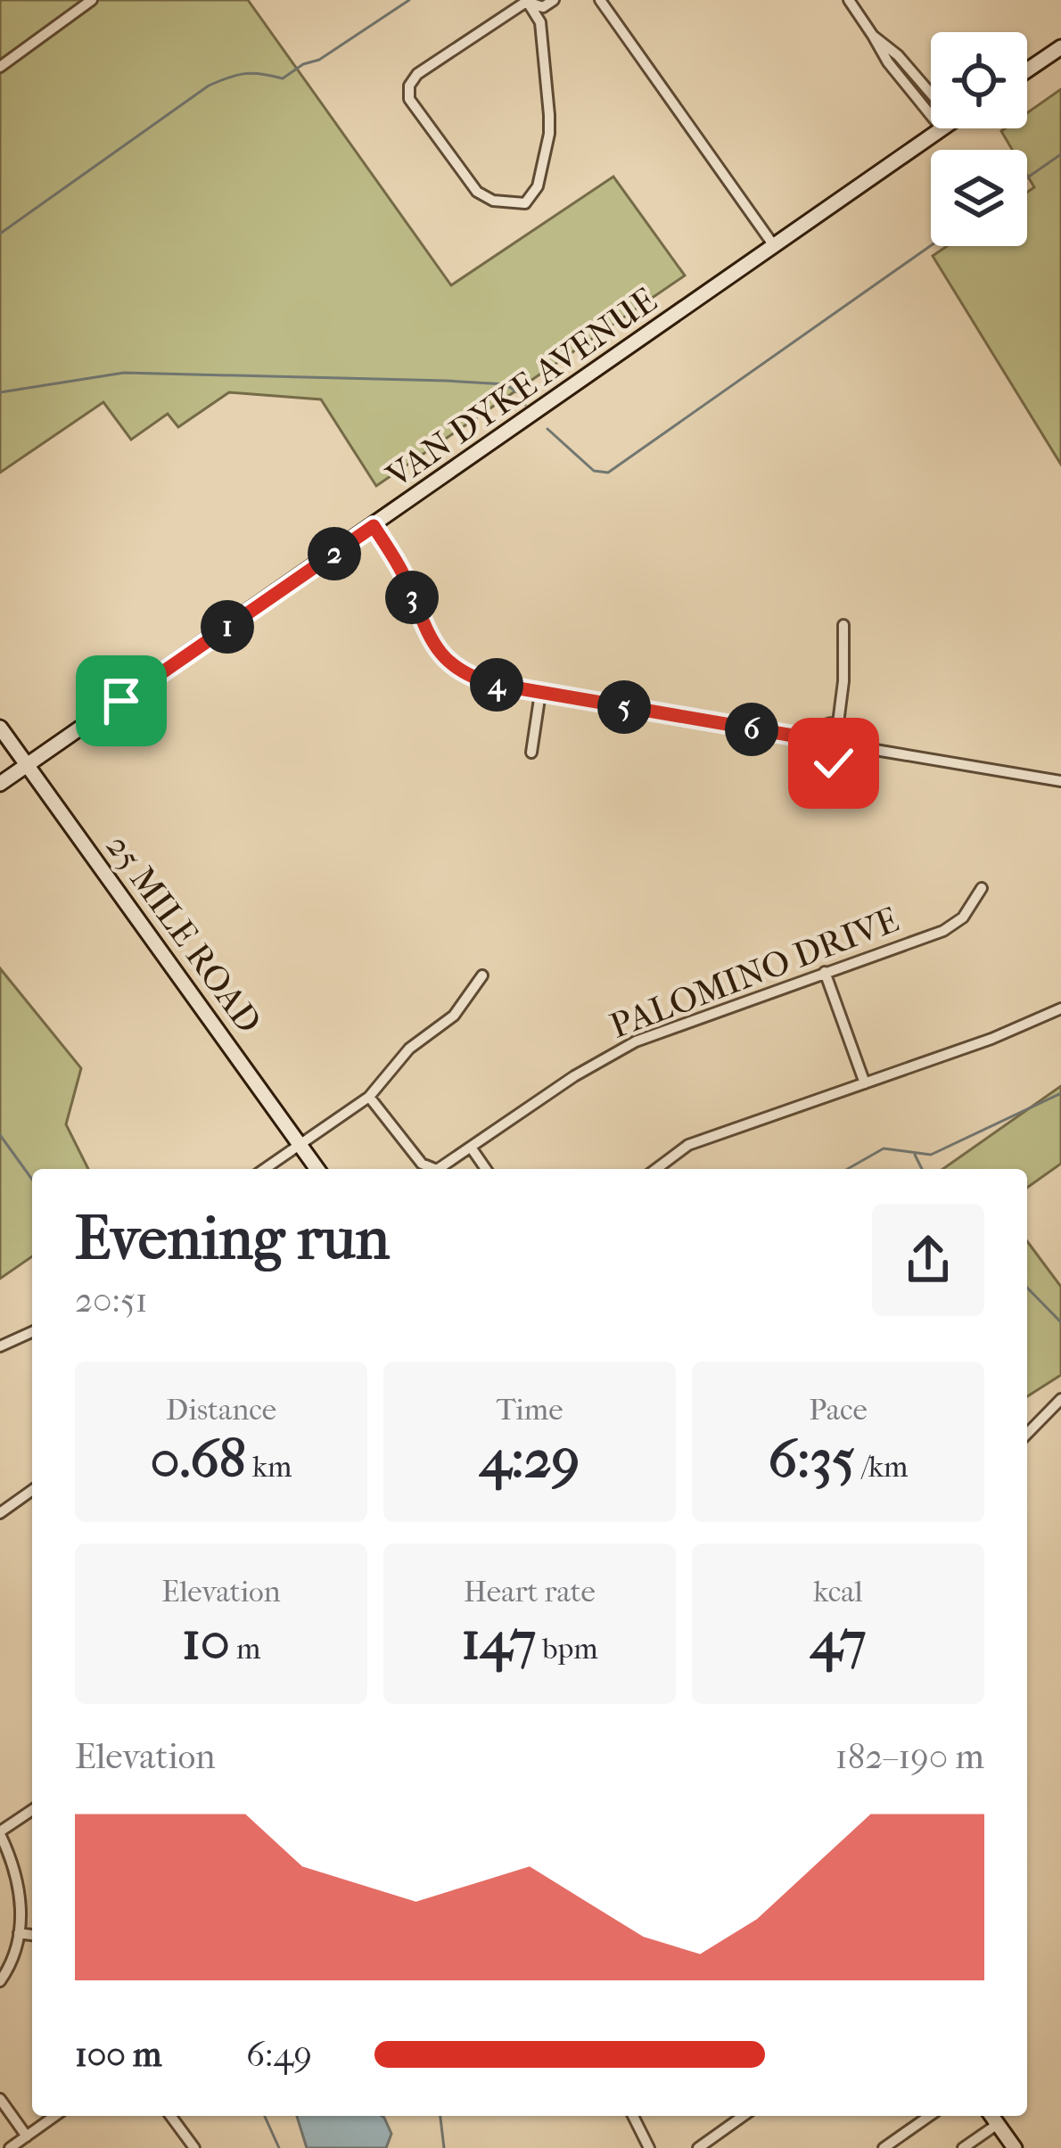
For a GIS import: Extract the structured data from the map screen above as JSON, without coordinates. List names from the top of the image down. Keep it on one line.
{"streets":{"main road":["VAN DYKE AVENUE","25 MILE ROAD"],"street":["PALOMINO DRIVE"]},"crossings":[["VAN DYKE AVENUE","25 MILE ROAD"]],"page":{"pins":["2","3","1","4","5","6"],"heading":["Evening run","20:51"],"stats":[["Distance","0.68 km"],["Time","4:29"],["Pace","6:35 /km"],["Elevation","10 m"],["Heart rate","147 bpm"],["kcal","47"]],"chart":["Elevation","182–190 m"],"list":[{"name":"100 m","note":"6:49"}]}}
